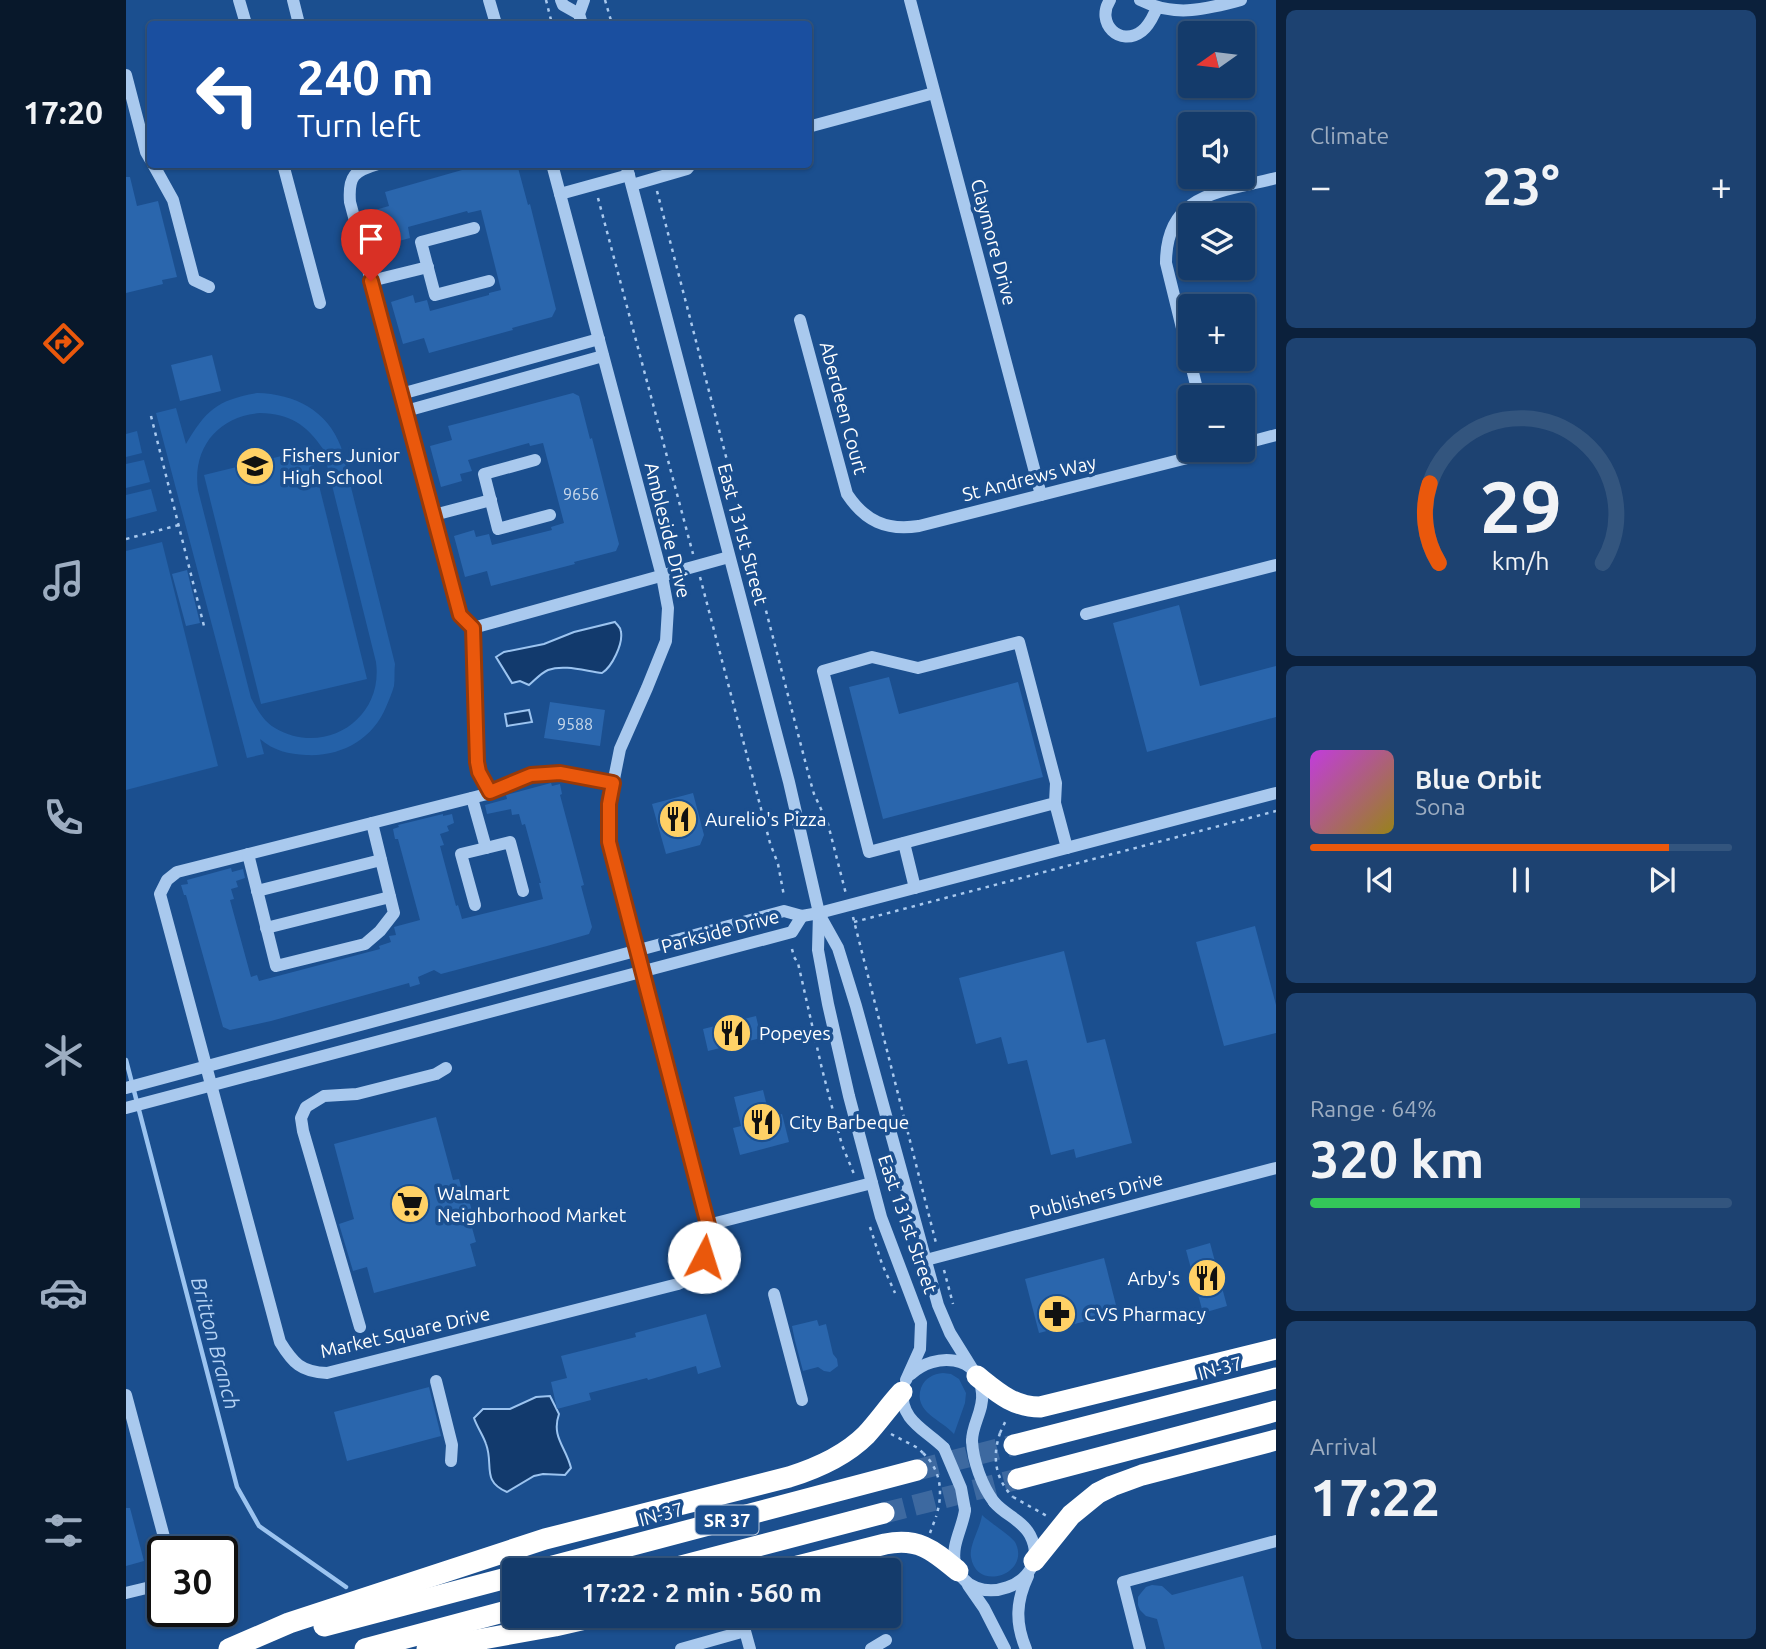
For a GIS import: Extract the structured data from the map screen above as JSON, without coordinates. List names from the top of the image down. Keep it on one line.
{"streets":{"highway":["IN-37","SR 37"],"street":["Claymore Drive","Aberdeen Court","St Andrews Way","Ambleside Drive","East 131st Street","Parkside Drive","Publishers Drive","Market Square Drive"]},"crossings":[["Claymore Drive","St Andrews Way"],["Aberdeen Court","St Andrews Way"],["Ambleside Drive","Parkside Drive"],["Ambleside Drive","Market Square Drive"],["East 131st Street","Publishers Drive"],["Parkside Drive","Market Square Drive"]],"water":["Britton Branch"],"places":{"school or university":["Fishers Junior High School"],"restaurant":["Aurelio's Pizza","Popeyes","City Barbeque","Arby's"],"supermarket":["Walmart Neighborhood Market"],"pharmacy":["CVS Pharmacy"]},"house_numbers":["9656","9588"],"north":"left","page":{"tabs":"17:20","tile":["Climate",["Range · 64%","320 km"],["Arrival","17:22"]],"map_buttons":["+","−"],"turn":["240 m","Turn left"],"heat":["−","23°","+"],"song":["Blue Orbit","Sona"],"limit":"30","trip":"17:22 · 2 min · 560 m","gauge":["29","km/h"]}}
